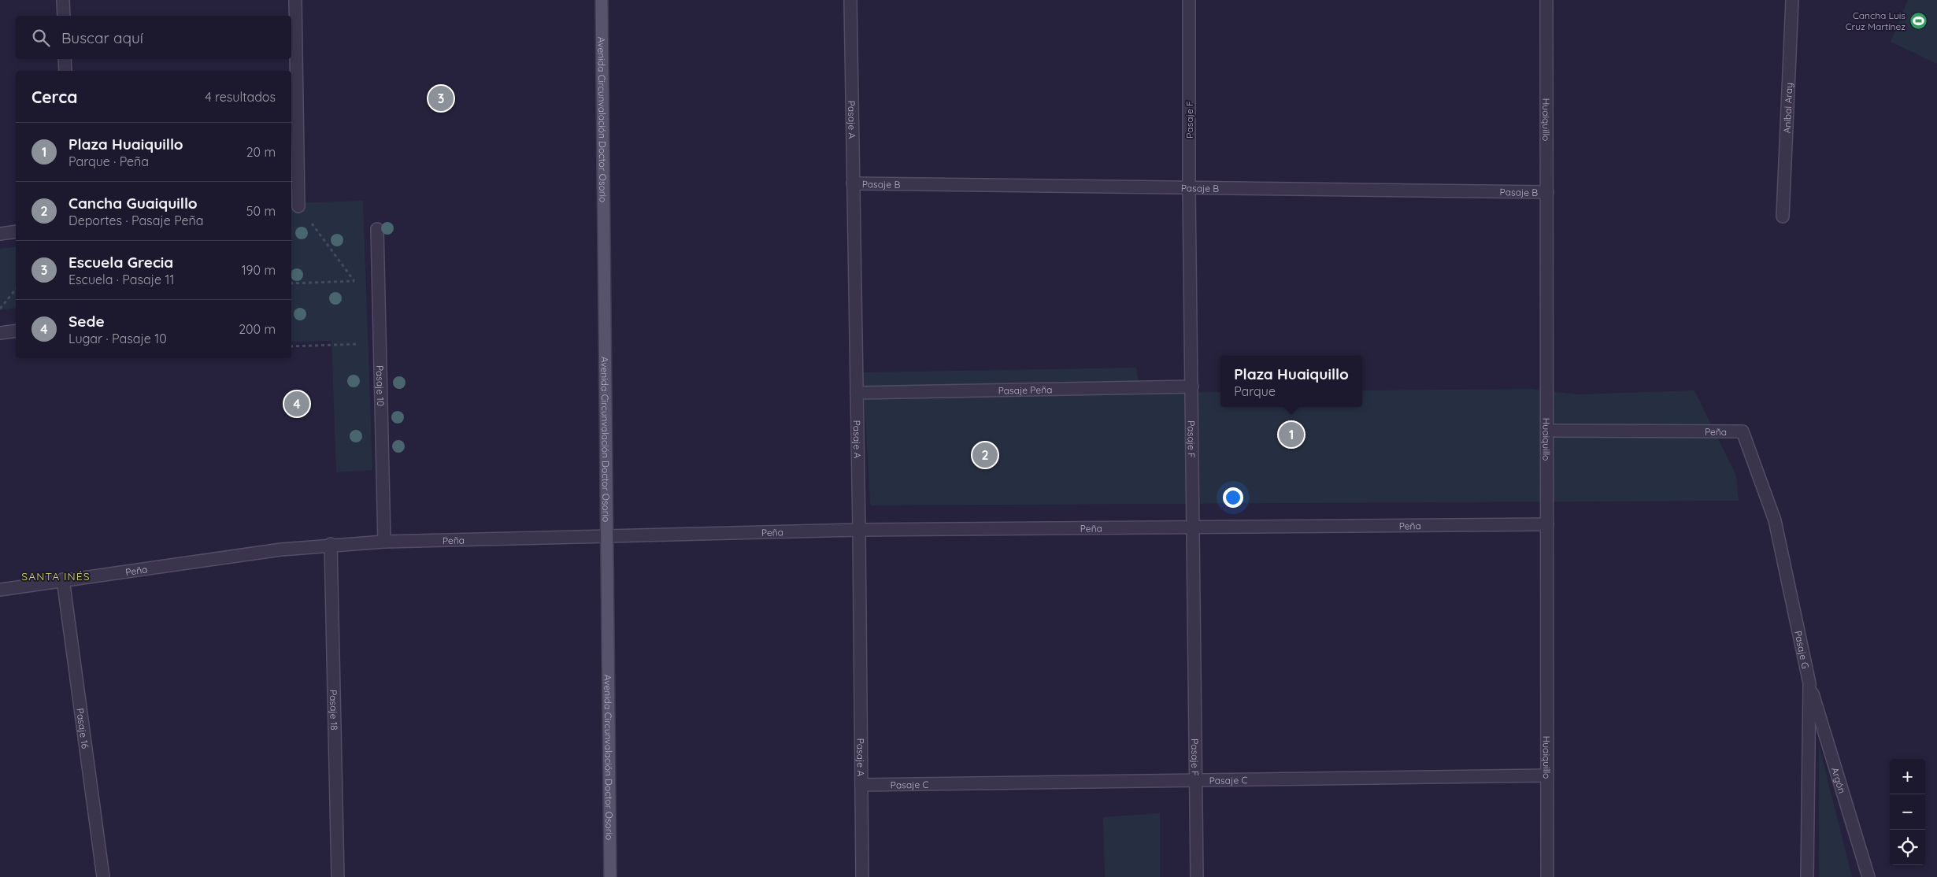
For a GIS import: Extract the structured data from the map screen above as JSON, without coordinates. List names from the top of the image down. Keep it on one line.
{"streets":{"main road":["Avenida Circunvalación Doctor Osorio"],"street":["Aníbal Aray","Pasaje A","Pasaje F","Huaiquillo","Pasaje B","Pasaje 10","Pasaje Peña","Peña","Pasaje G","Pasaje 18","Pasaje 16","Pasaje C","Argón"]},"crossings":[["Avenida Circunvalación Doctor Osorio","Peña"],["Pasaje A","Pasaje B"],["Pasaje A","Pasaje Peña"],["Pasaje A","Peña"],["Pasaje A","Pasaje C"],["Pasaje F","Pasaje B"],["Pasaje F","Pasaje Peña"],["Pasaje F","Peña"],["Pasaje F","Pasaje C"],["Huaiquillo","Pasaje B"],["Huaiquillo","Peña"],["Huaiquillo","Pasaje C"],["Pasaje 10","Peña"],["Peña","Pasaje G"],["Peña","Pasaje 18"],["Peña","Pasaje 16"],["Pasaje G","Argón"]],"districts":["SANTA INÉS"],"places":{"sports":["Cancha Luis Cruz Martínez"]},"page":{"search":"Buscar aquí","heading":["Cerca","4 resultados"],"pins":["3","4","1","2"],"list":[{"mark":"1","name":"Plaza Huaiquillo","note":"Parque · Peña","value":"20 m"},{"mark":"2","name":"Cancha Guaiquillo","note":"Deportes · Pasaje Peña","value":"50 m"},{"mark":"3","name":"Escuela Grecia","note":"Escuela · Pasaje 11","value":"190 m"},{"mark":"4","name":"Sede","note":"Lugar · Pasaje 10","value":"200 m"}],"popup":["Plaza Huaiquillo","Parque"],"map_buttons":["+","−"]}}
